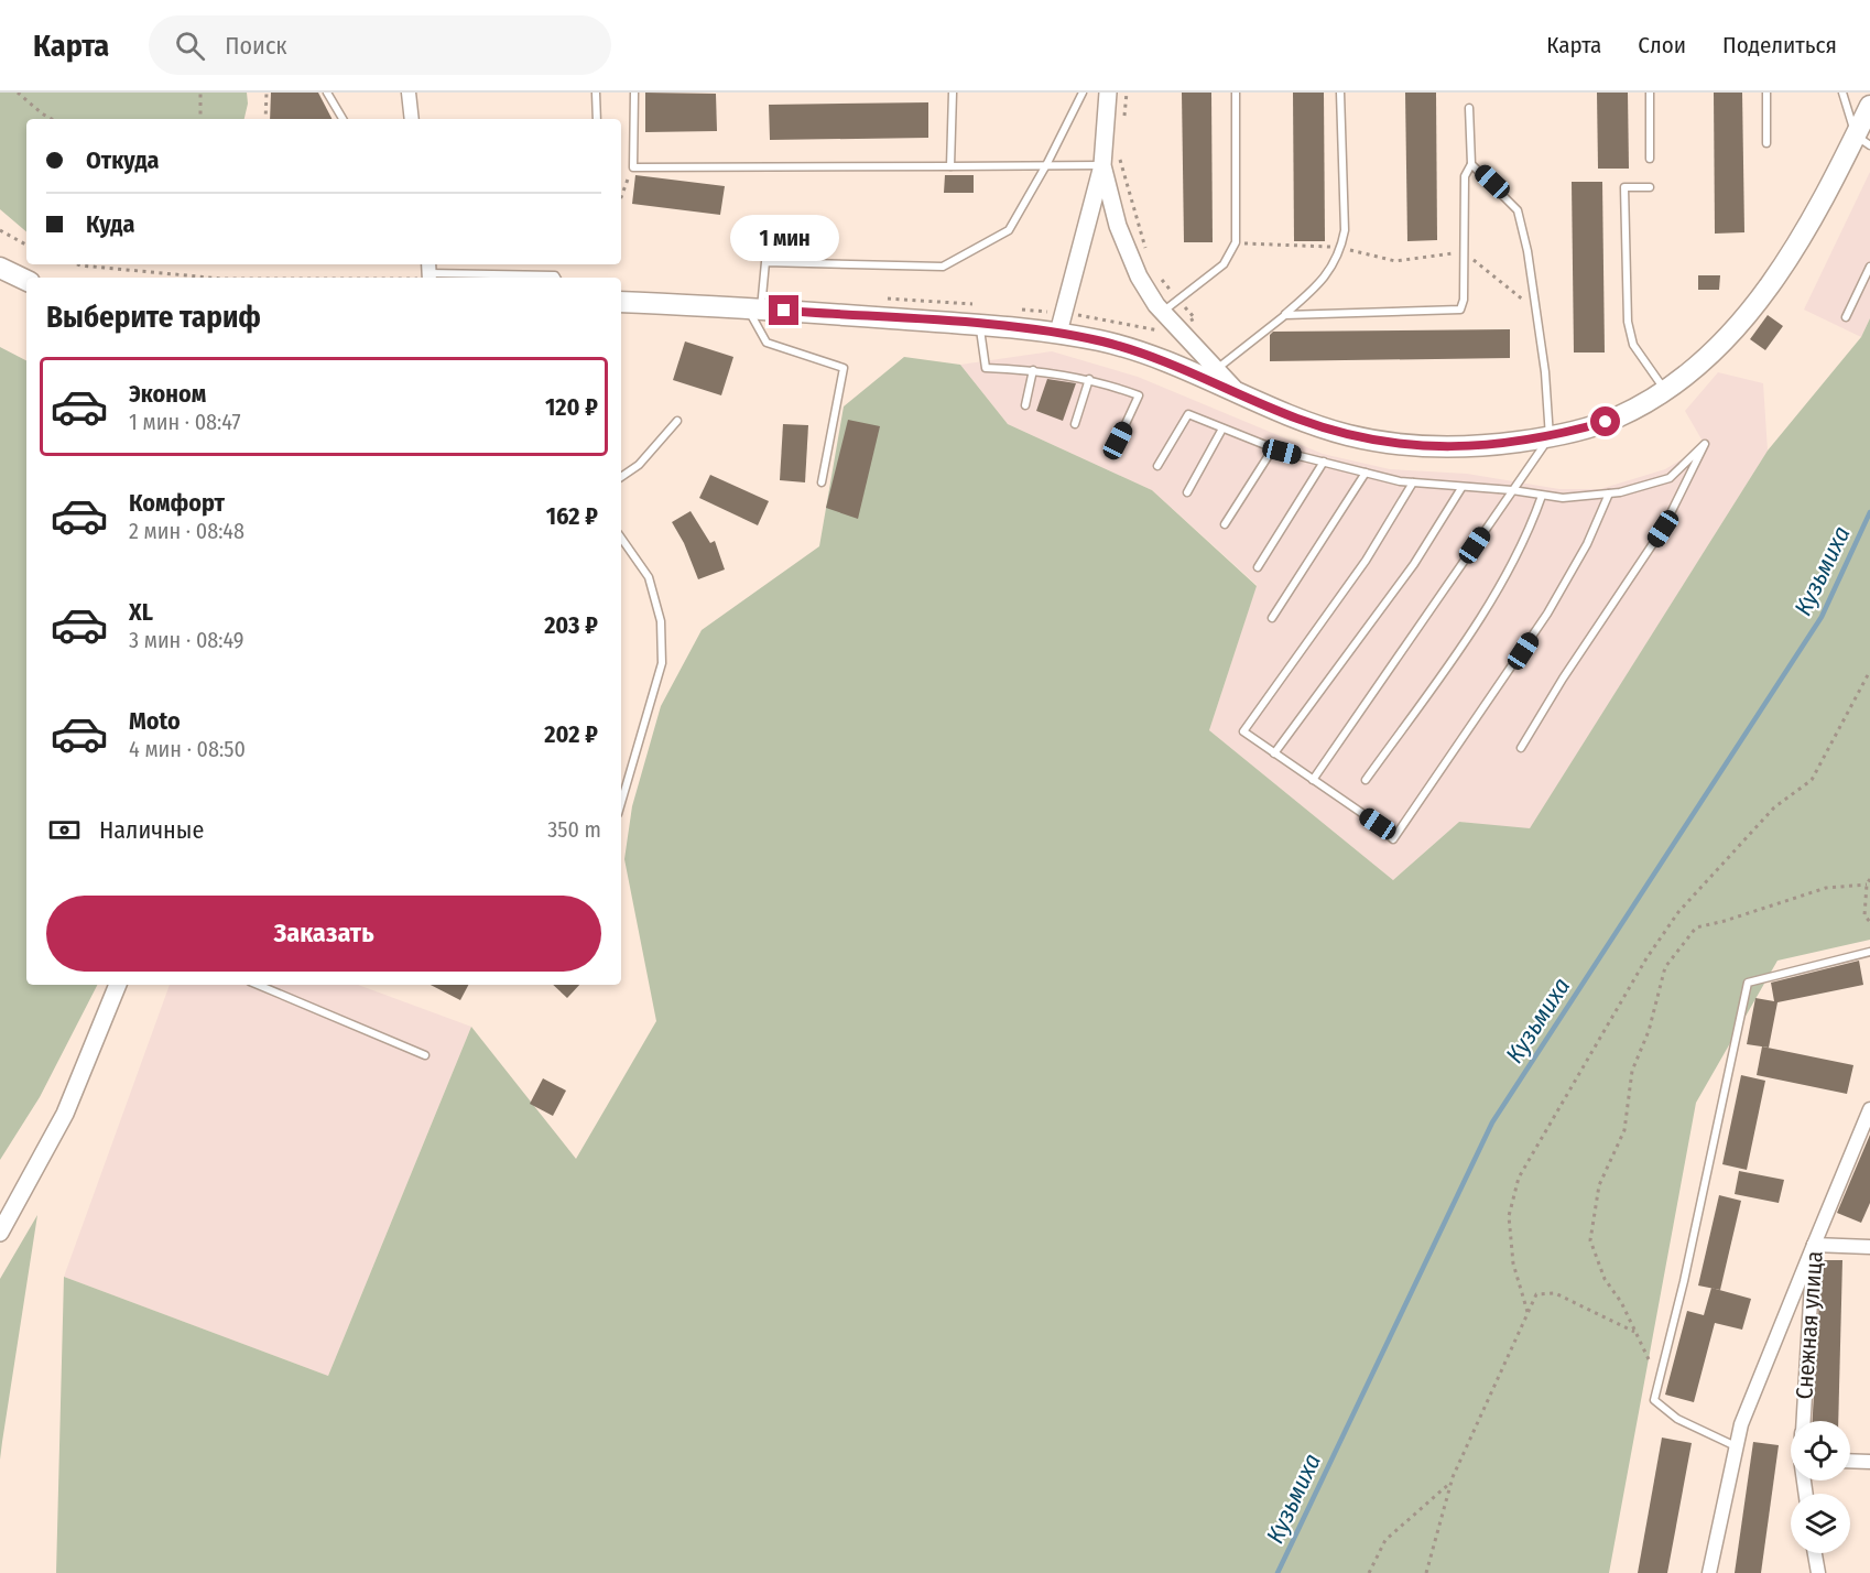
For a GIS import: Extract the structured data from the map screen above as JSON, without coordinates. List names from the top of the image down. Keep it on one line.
{"streets":{"street":["Снежная улица"]},"water":["Кузьмиха"],"page":{"header":"Карта","search":"Поиск","nav":["Карта","Слои","Поделиться"],"banner":["Откуда","Куда"],"bubble":"1 мин","heading":"Выберите тариф","list":[{"name":"Эконом","note":"1 мин · 08:47","value":"120 ₽"},{"name":"Комфорт","note":"2 мин · 08:48","value":"162 ₽"},{"name":"XL","note":"3 мин · 08:49","value":"203 ₽"},{"name":"Moto","note":"4 мин · 08:50","value":"202 ₽"}],"pay":["Наличные","350 m"],"buttons":"Заказать"}}
